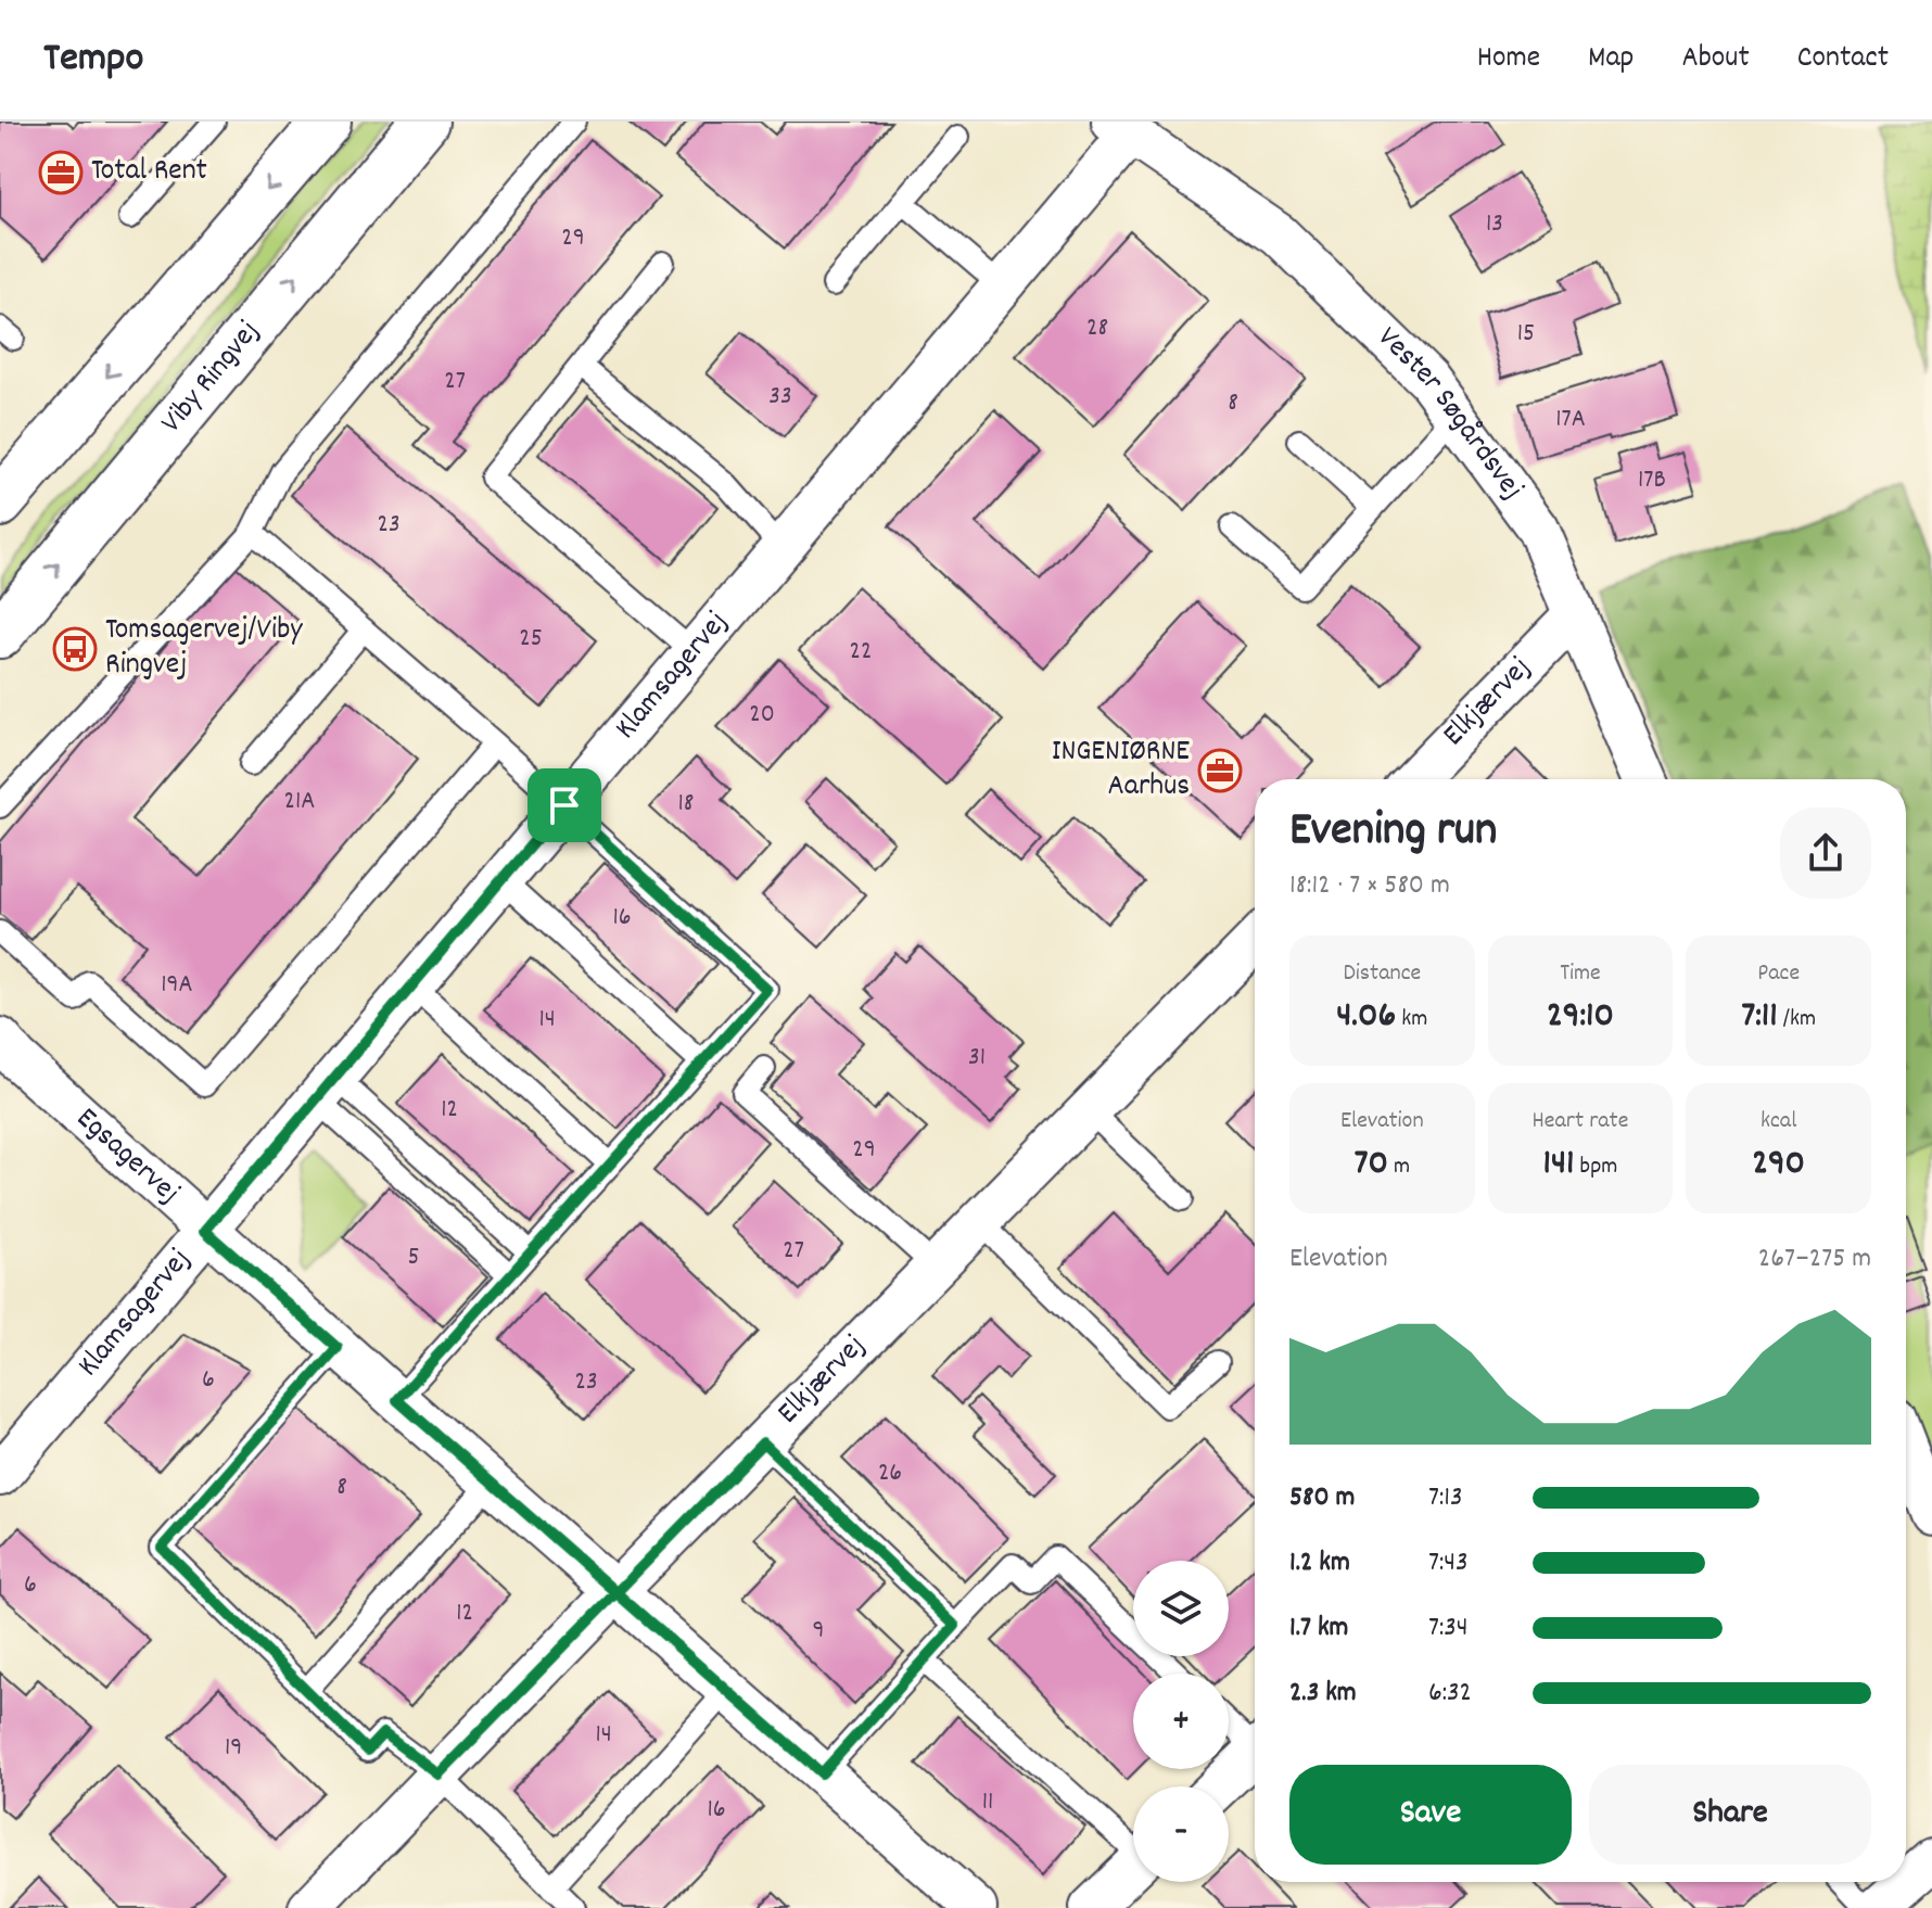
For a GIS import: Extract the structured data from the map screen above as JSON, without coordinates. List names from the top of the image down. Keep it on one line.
{"streets":{"main road":["Viby Ringvej"],"street":["Vester Søgårdsvej","Klamsagervej","Elkjærvej","Egsagervej"]},"crossings":[["Vester Søgårdsvej","Klamsagervej"],["Vester Søgårdsvej","Elkjærvej"],["Klamsagervej","Egsagervej"],["Elkjærvej","Egsagervej"]],"places":{"office":["Total Rent","INGENIØRNE Aarhus"],"bus stop":["Tomsagervej/Viby Ringvej"]},"house_numbers":["13","29","28","15","27","33","8","17A","17B","23","25","22","20","21A","18","16","19A","14","31","12","29","27","5","6","23","26","8","6","12","9","14","19","11","16"],"page":{"header":"Tempo","nav":["Home","Map","About","Contact"],"heading":["Evening run","18:12 · 7 × 580 m"],"stats":[["Distance","4.06 km"],["Time","29:10"],["Pace","7:11 /km"],["Elevation","70 m"],["Heart rate","141 bpm"],["kcal","290"]],"chart":["Elevation","267–275 m"],"list":[{"name":"580 m","note":"7:13"},{"name":"1.2 km","note":"7:43"},{"name":"1.7 km","note":"7:34"},{"name":"2.3 km","note":"6:32"}],"map_buttons":["+","−"],"buttons":["Save","Share"]}}
